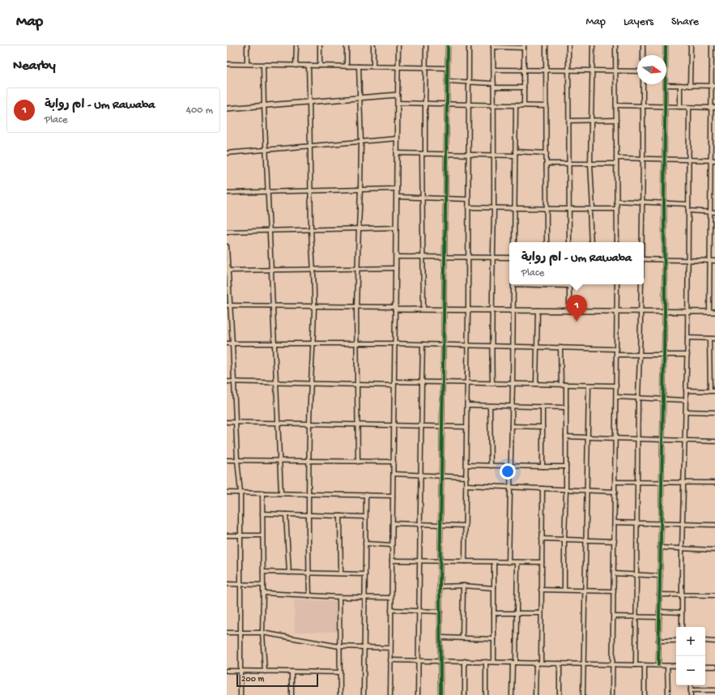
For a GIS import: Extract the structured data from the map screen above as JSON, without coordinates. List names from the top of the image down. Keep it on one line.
{"scale_bar":"200 m","north":"right","page":{"header":"Map","nav":["Map","Layers","Share"],"heading":"Nearby","list":[{"mark":"1","name":"ام روابة - Um Rawaba","note":"Place","value":"400 m"}],"popup":["ام روابة - Um Rawaba","Place"],"pins":"1","map_buttons":["+","−"],"scale":"200 m"}}
